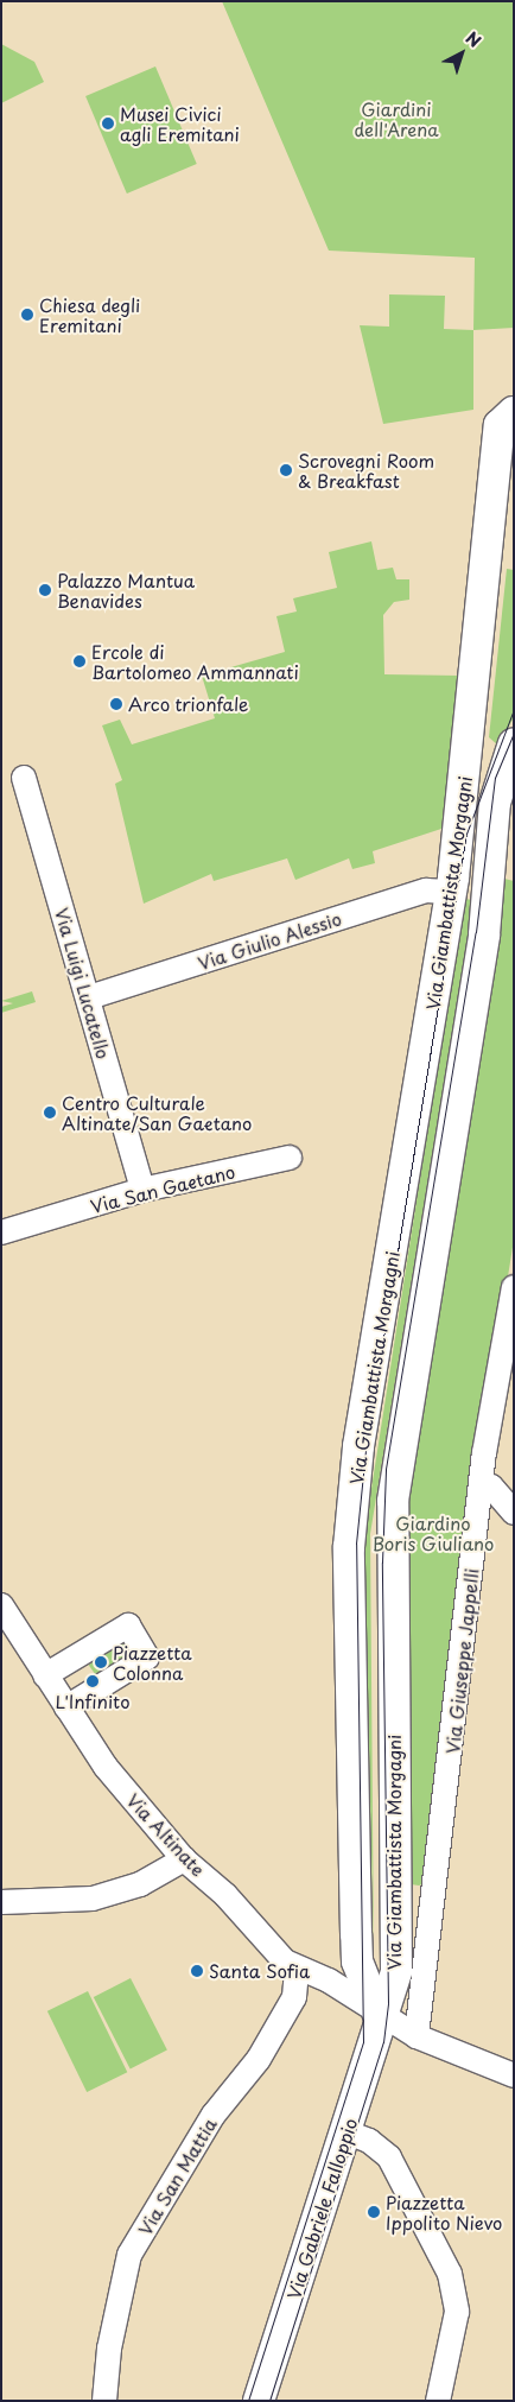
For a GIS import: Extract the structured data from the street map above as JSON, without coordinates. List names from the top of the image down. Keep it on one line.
{"streets":{"street":["Via Giambattista Morgagni","Via Giulio Alessio","Via Luigi Lucatello","Via San Gaetano","Via Giuseppe Jappelli","Via Altinate","Via San Mattia","Via Gabriele Falloppio"]},"crossings":[["Via Giambattista Morgagni","Via Giulio Alessio"],["Via Giambattista Morgagni","Via Altinate"],["Via Giambattista Morgagni","Via Gabriele Falloppio"],["Via Giulio Alessio","Via Luigi Lucatello"],["Via Luigi Lucatello","Via San Gaetano"],["Via Giuseppe Jappelli","Via Altinate"],["Via Altinate","Via San Mattia"],["Via Altinate","Via Gabriele Falloppio"]],"parks":["Giardini dell'Arena","Giardino Boris Giuliano"],"places":["Musei Civici agli Eremitani","Chiesa degli Eremitani","Scrovegni Room & Breakfast","Palazzo Mantua Benavides","Ercole di Bartolomeo Ammannati","Arco trionfale","Centro Culturale Altinate/San Gaetano","Piazzetta Colonna","L'Infinito","Santa Sofia","Piazzetta Ippolito Nievo"],"north":"top right"}
